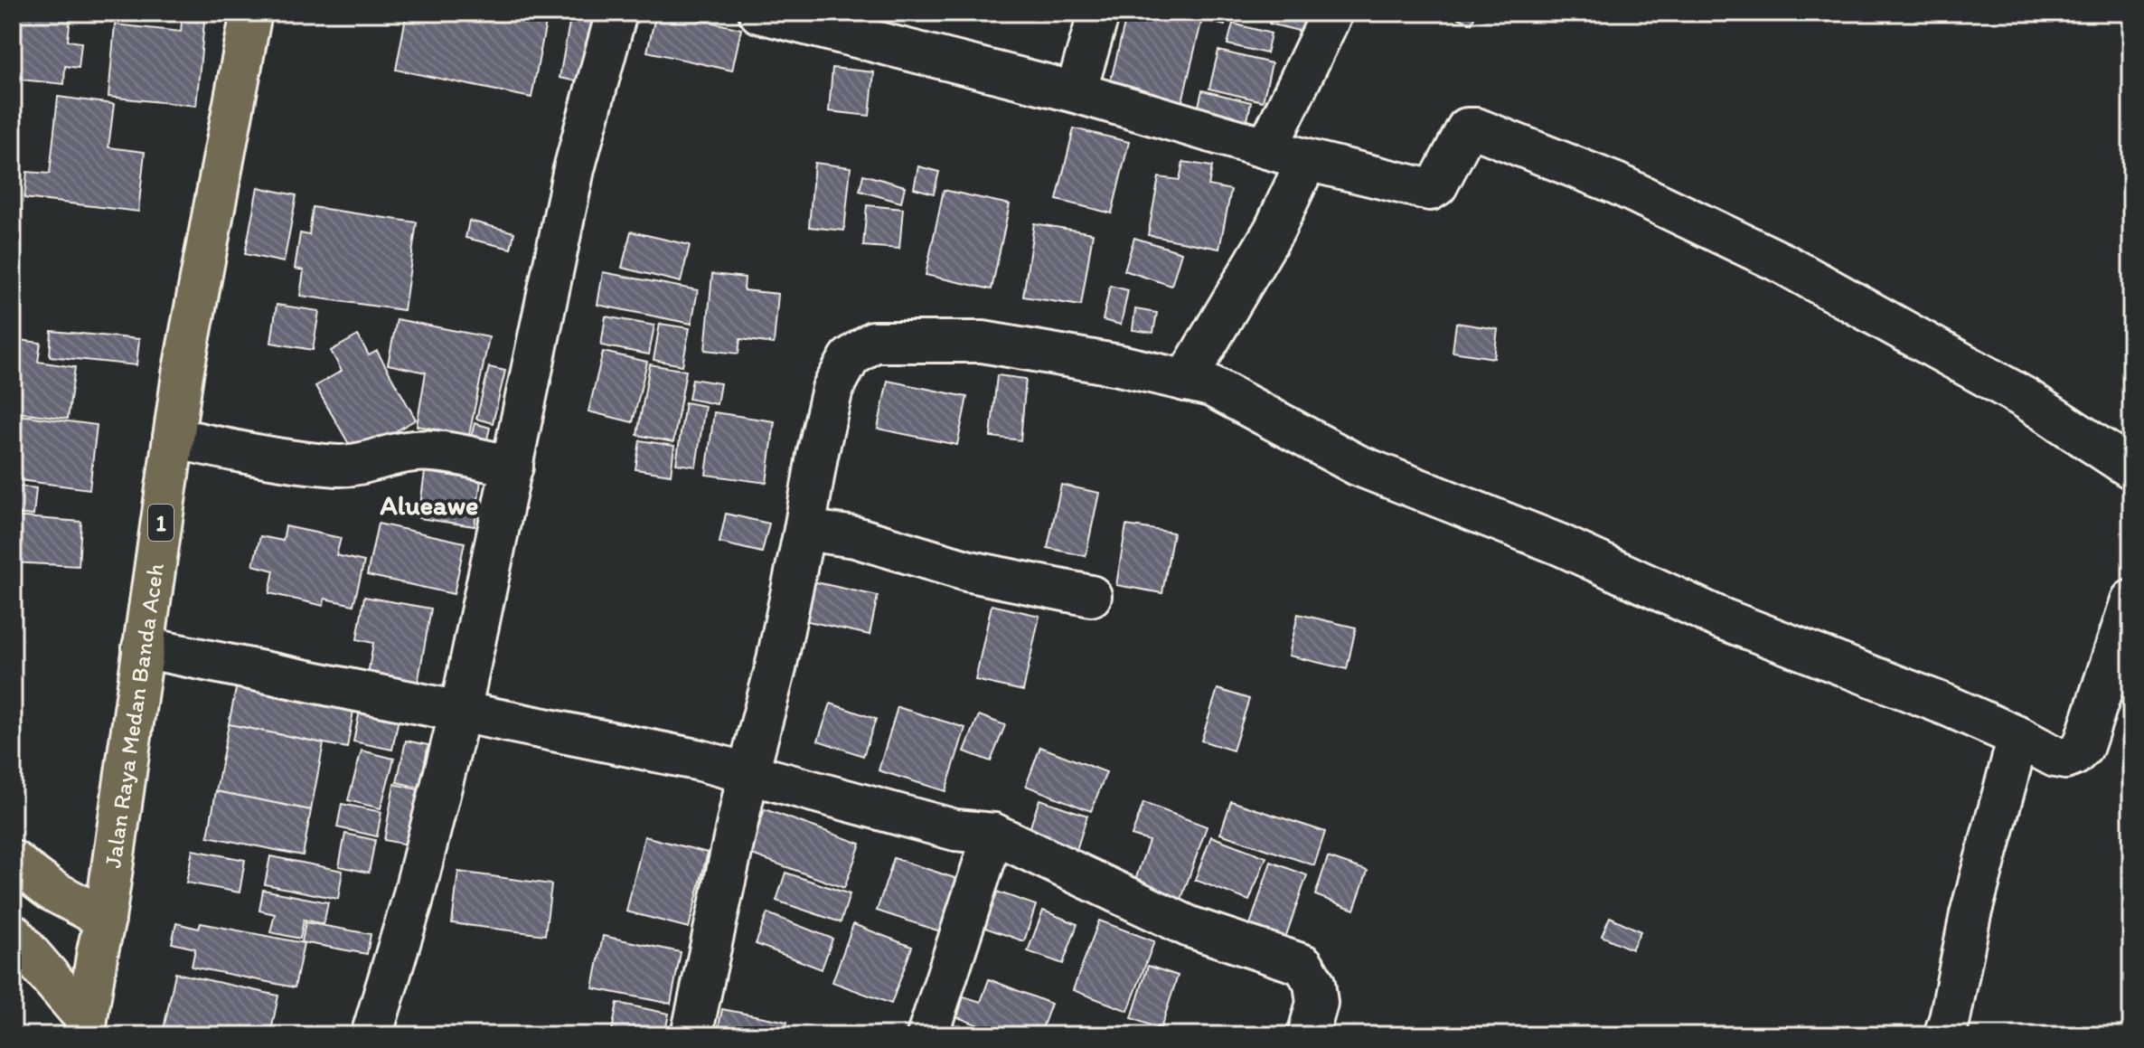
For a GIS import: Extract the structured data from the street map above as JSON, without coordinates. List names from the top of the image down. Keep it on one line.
{"streets":{"highway":["1","Jalan Raya Medan Banda Aceh"]},"districts":["Alueawe"]}
